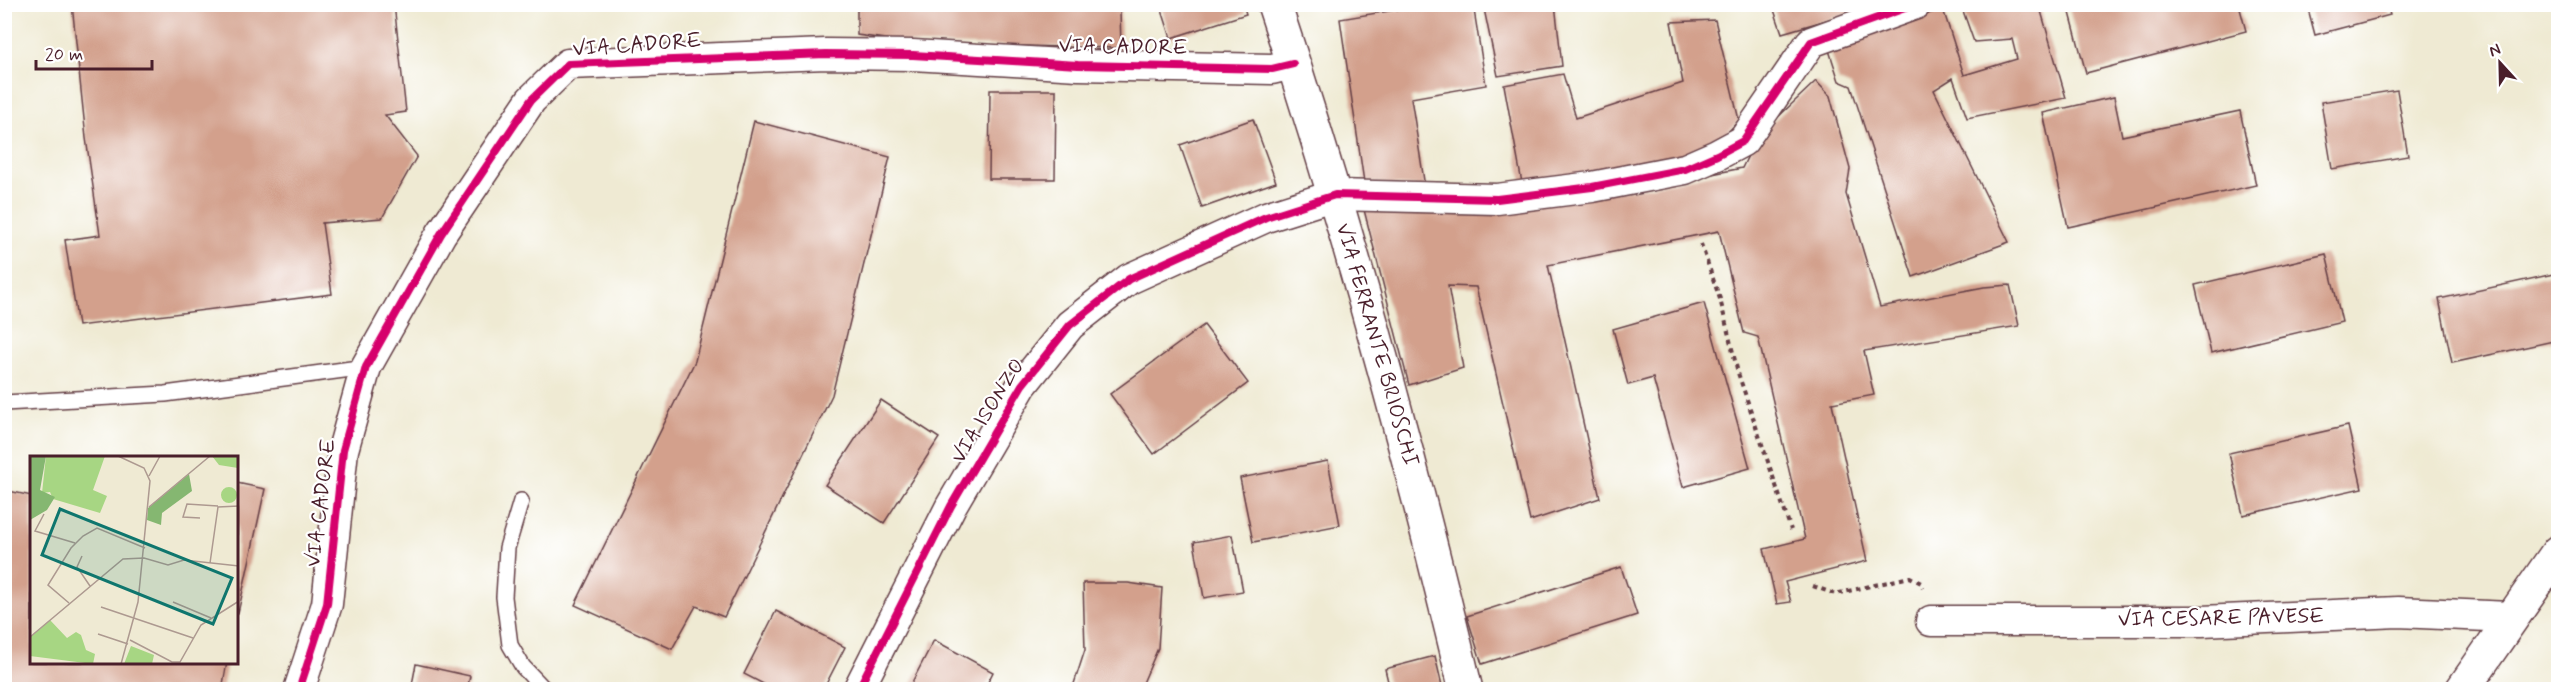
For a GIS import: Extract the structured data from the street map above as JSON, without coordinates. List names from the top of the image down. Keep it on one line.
{"streets":{"street":["VIA CADORE","VIA FERRANTE BRIOSCHI","VIA ISONZO","VIA CESARE PAVESE"]},"crossings":[["VIA CADORE","VIA FERRANTE BRIOSCHI"],["VIA FERRANTE BRIOSCHI","VIA ISONZO"]],"scale_bar":"20 m","north":"top"}
